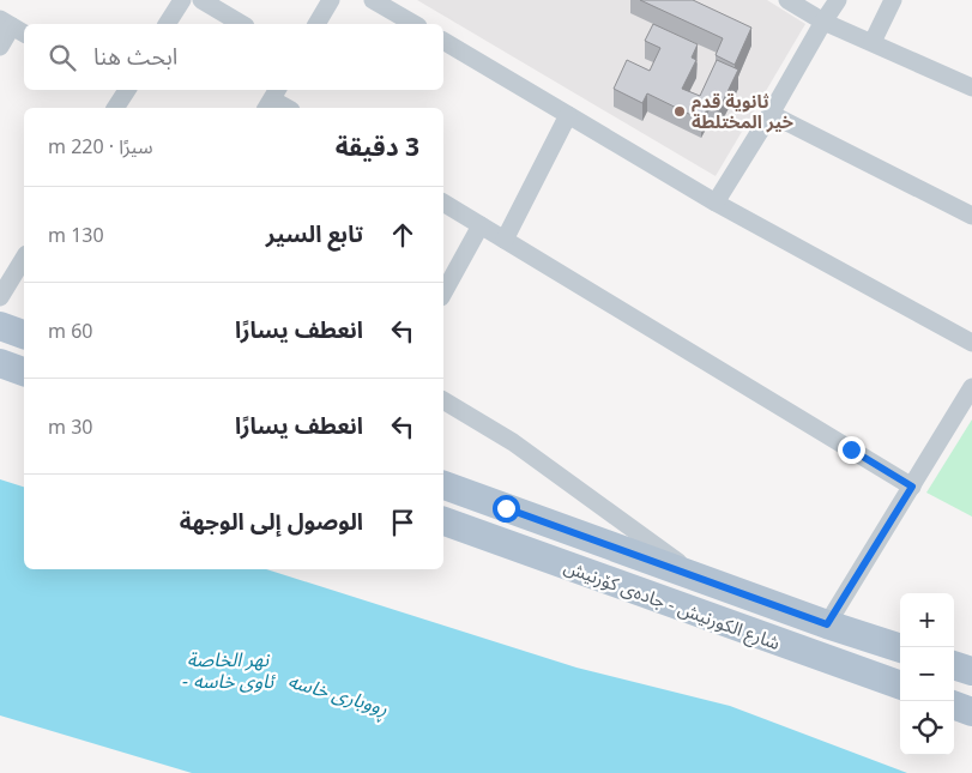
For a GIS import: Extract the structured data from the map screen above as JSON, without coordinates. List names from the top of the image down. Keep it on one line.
{"streets":{"main road":["شارع الكورنيش - جادەی کۆرنیش"]},"water":["نهر الخاصة - ئاوی خاسە","ڕووباری خاسە"],"places":["ثانوية قدم خير المختلطة"],"page":{"search":"ابحث هنا","heading":["3 دقيقة","سيرًا · 220 m"],"list":[["تابع السير","130 m"],["انعطف يسارًا","60 m"],["انعطف يسارًا","30 m"],"الوصول إلى الوجهة"],"map_buttons":["+","−"]}}
